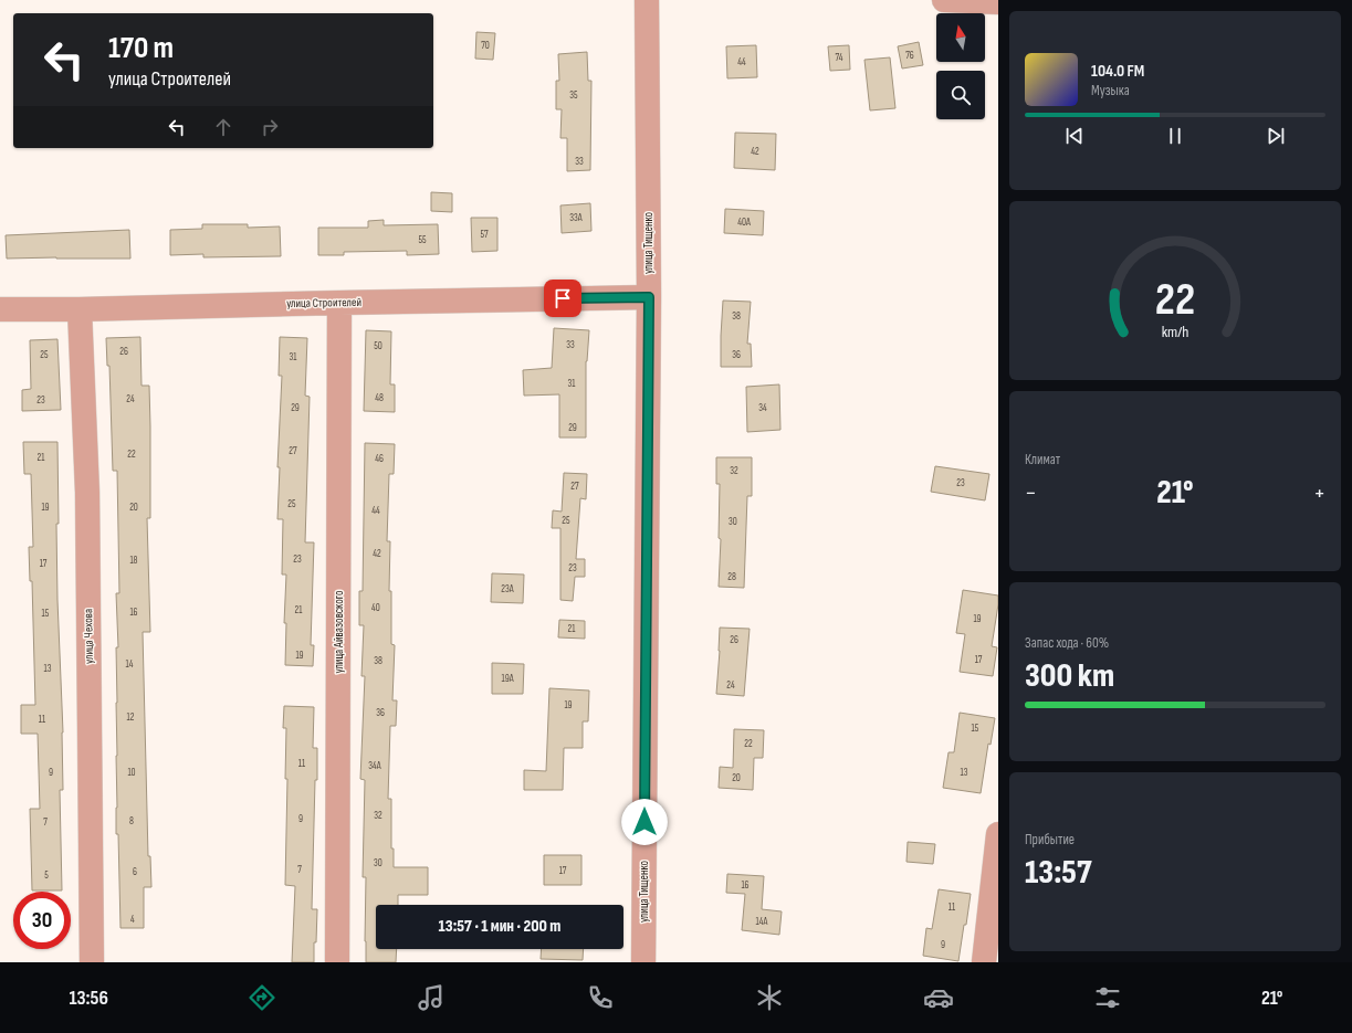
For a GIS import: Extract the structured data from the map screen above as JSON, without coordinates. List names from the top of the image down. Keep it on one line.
{"streets":{"street":["улица Тищенко","улица Строителей","улица Айвазовского","улица Чехова"]},"crossings":[["улица Тищенко","улица Строителей"],["улица Строителей","улица Айвазовского"],["улица Строителей","улица Чехова"]],"house_numbers":["70","76","74","44","35","42","33","33А","40А","57","55","38","33","50","26","25","36","31","31","48","24","23","29","34","29","27","22","21","46","32","23","27","25","19","20","44","25","30","42","23","18","17","23","28","23А","40","21","16","15","19","21","26","19","17","38","14","13","19А","24","19","36","12","11","15","22","11","34А","9","10","13","20","32","9","8","7","30","7","17","6","5","16","11","4","14А","9"],"north":"top","page":{"turn":["170 m","улица Строителей"],"song":["104.0 FM","Музыка"],"tile":["Климат",["Запас хода · 60%","300 km"],["Прибытие","13:57"]],"heat":["−","21°","+"],"limit":"30","trip":"13:57 · 1 мин · 200 m","tabs":["13:56","21°"],"gauge":["22","km/h"]}}
